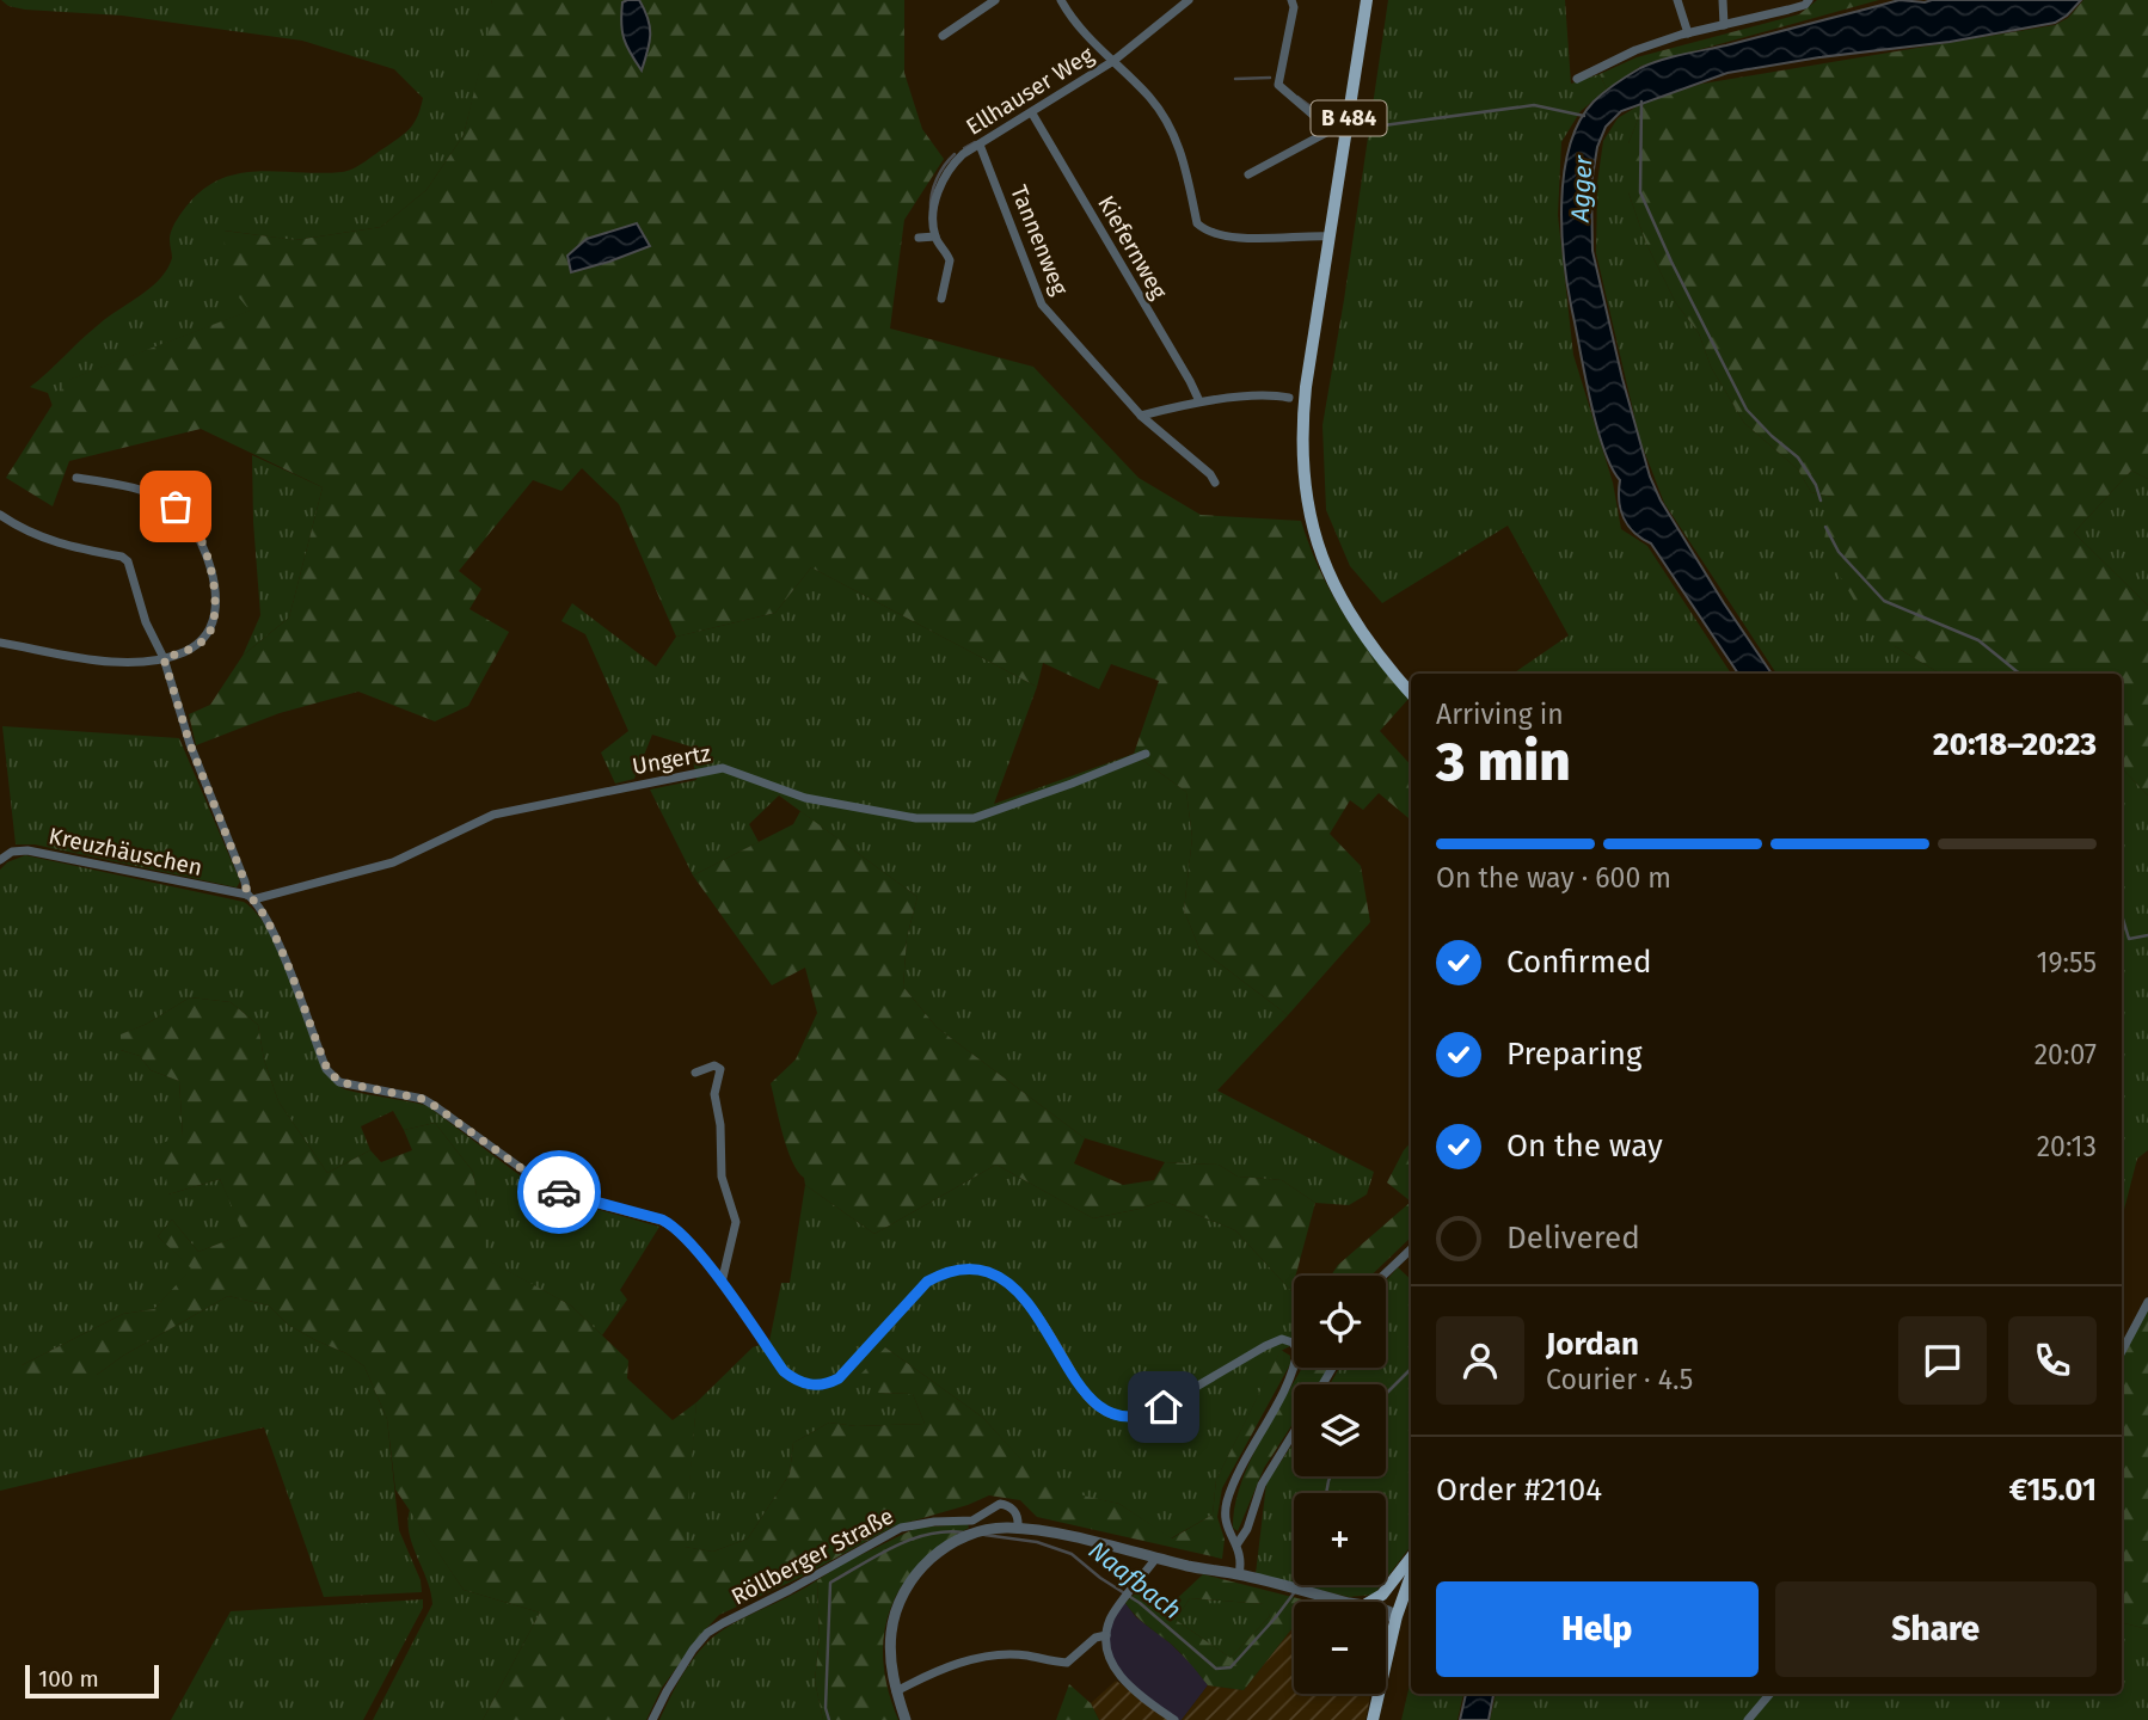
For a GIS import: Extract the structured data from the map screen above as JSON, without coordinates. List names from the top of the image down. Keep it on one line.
{"streets":{"main road":["B 484"],"street":["Ellhauser Weg","Tannenweg","Kiefernweg","Ungertz","Kreuzhäuschen","Röllberger Straße"]},"crossings":[["Ellhauser Weg","Tannenweg"],["Ellhauser Weg","Kiefernweg"],["Ungertz","Kreuzhäuschen"]],"water":["Agger","Naafbach"],"scale_bar":"100 m","page":{"heading":["3 min","Arriving in","20:18–20:23"],"panel":["Jordan","Courier · 4.5","Order #2104","€15.01"],"bar":"On the way · 600 m","list":[["Confirmed","19:55"],["Preparing","20:07"],["On the way","20:13"],"Delivered"],"map_buttons":["+","−"],"buttons":["Help","Share"],"scale":"100 m"}}
